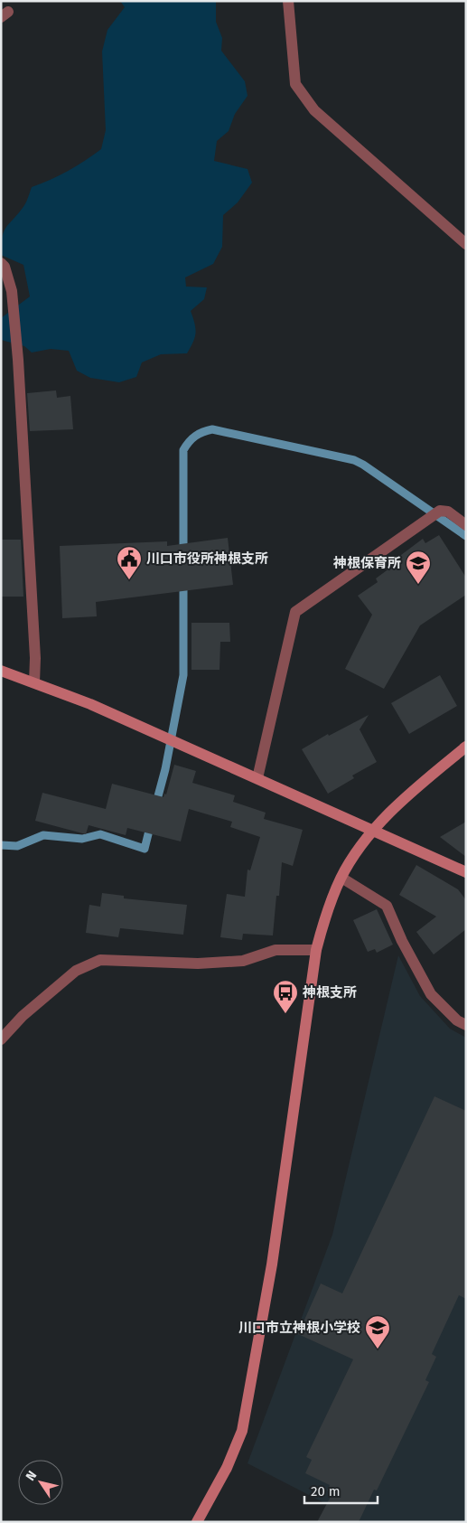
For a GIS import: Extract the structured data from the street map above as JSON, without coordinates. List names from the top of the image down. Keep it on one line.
{"places":{"public building":["川口市役所神根支所"],"school or university":["神根保育所","川口市立神根小学校"],"bus stop":["神根支所"]},"scale_bar":"20 m","north":"top left"}
